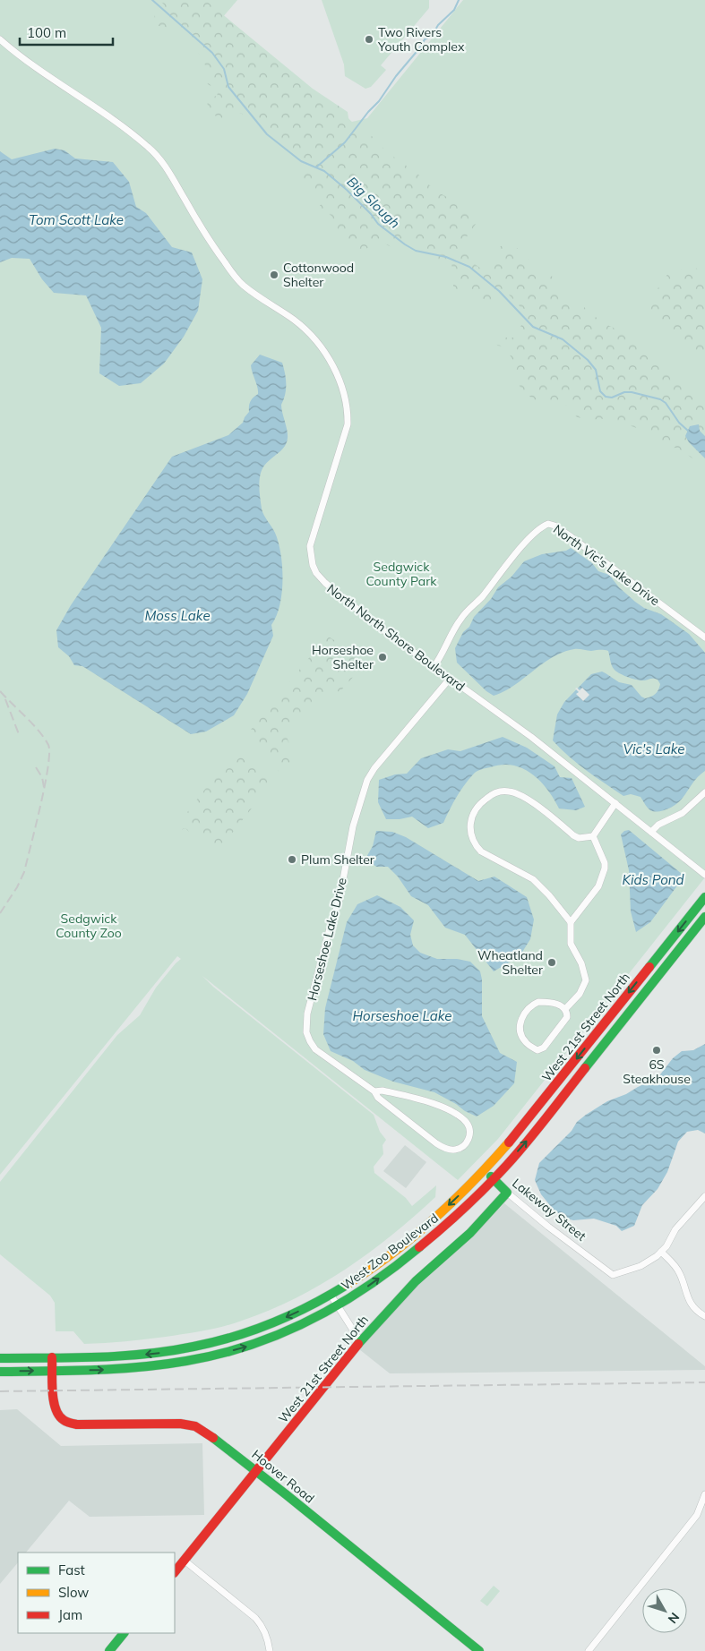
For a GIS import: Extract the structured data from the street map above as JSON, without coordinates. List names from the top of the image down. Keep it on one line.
{"streets":{"main road":["West 21st Street North","Lakeway Street","West Zoo Boulevard","Hoover Road"],"street":["North Vic's Lake Drive","North North Shore Boulevard","Horseshoe Lake Drive"]},"crossings":[["North Vic's Lake Drive","North North Shore Boulevard"],["North North Shore Boulevard","Horseshoe Lake Drive"],["West 21st Street North","Lakeway Street"],["West 21st Street North","West Zoo Boulevard"],["West 21st Street North","Hoover Road"],["Lakeway Street","West Zoo Boulevard"],["West Zoo Boulevard","Hoover Road"]],"water":["Big Slough","Tom Scott Lake","Moss Lake","Vic's Lake","Kids Pond","Horseshoe Lake"],"parks":["Sedgwick County Park","Sedgwick County Zoo"],"places":["Two Rivers Youth Complex","Cottonwood Shelter","Horseshoe Shelter","Plum Shelter","Wheatland Shelter","6S Steakhouse"],"legend":["Fast","Slow","Jam"],"scale_bar":"100 m","north":"bottom right"}
